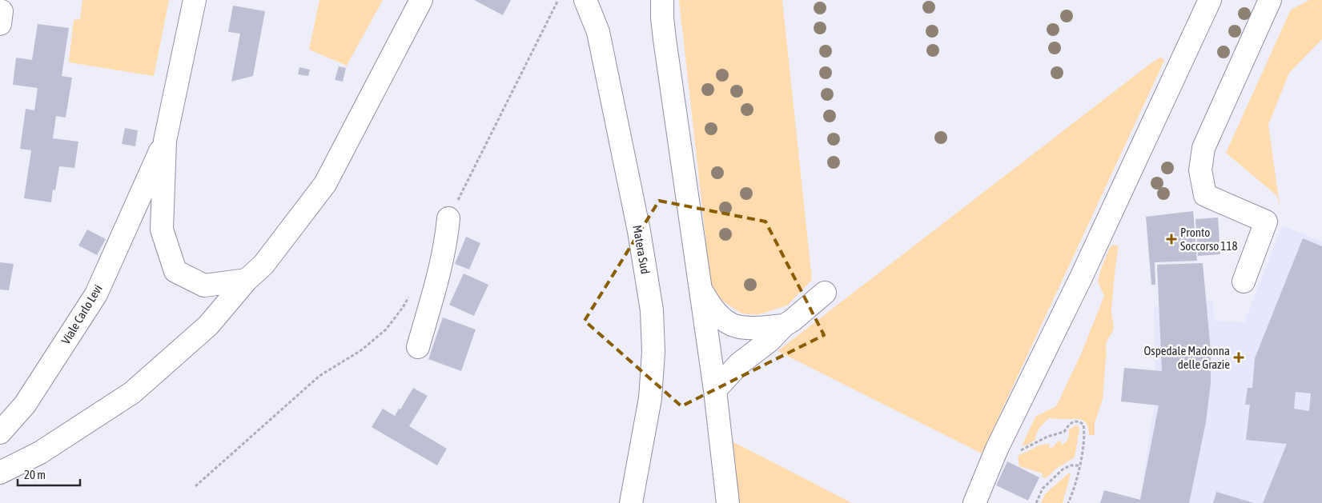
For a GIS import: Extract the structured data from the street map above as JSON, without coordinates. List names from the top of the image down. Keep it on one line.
{"streets":{"street":["Matera Sud","Viale Carlo Levi"]},"places":{"health":["Pronto Soccorso 118","Ospedale Madonna delle Grazie"]},"scale_bar":"20 m"}
